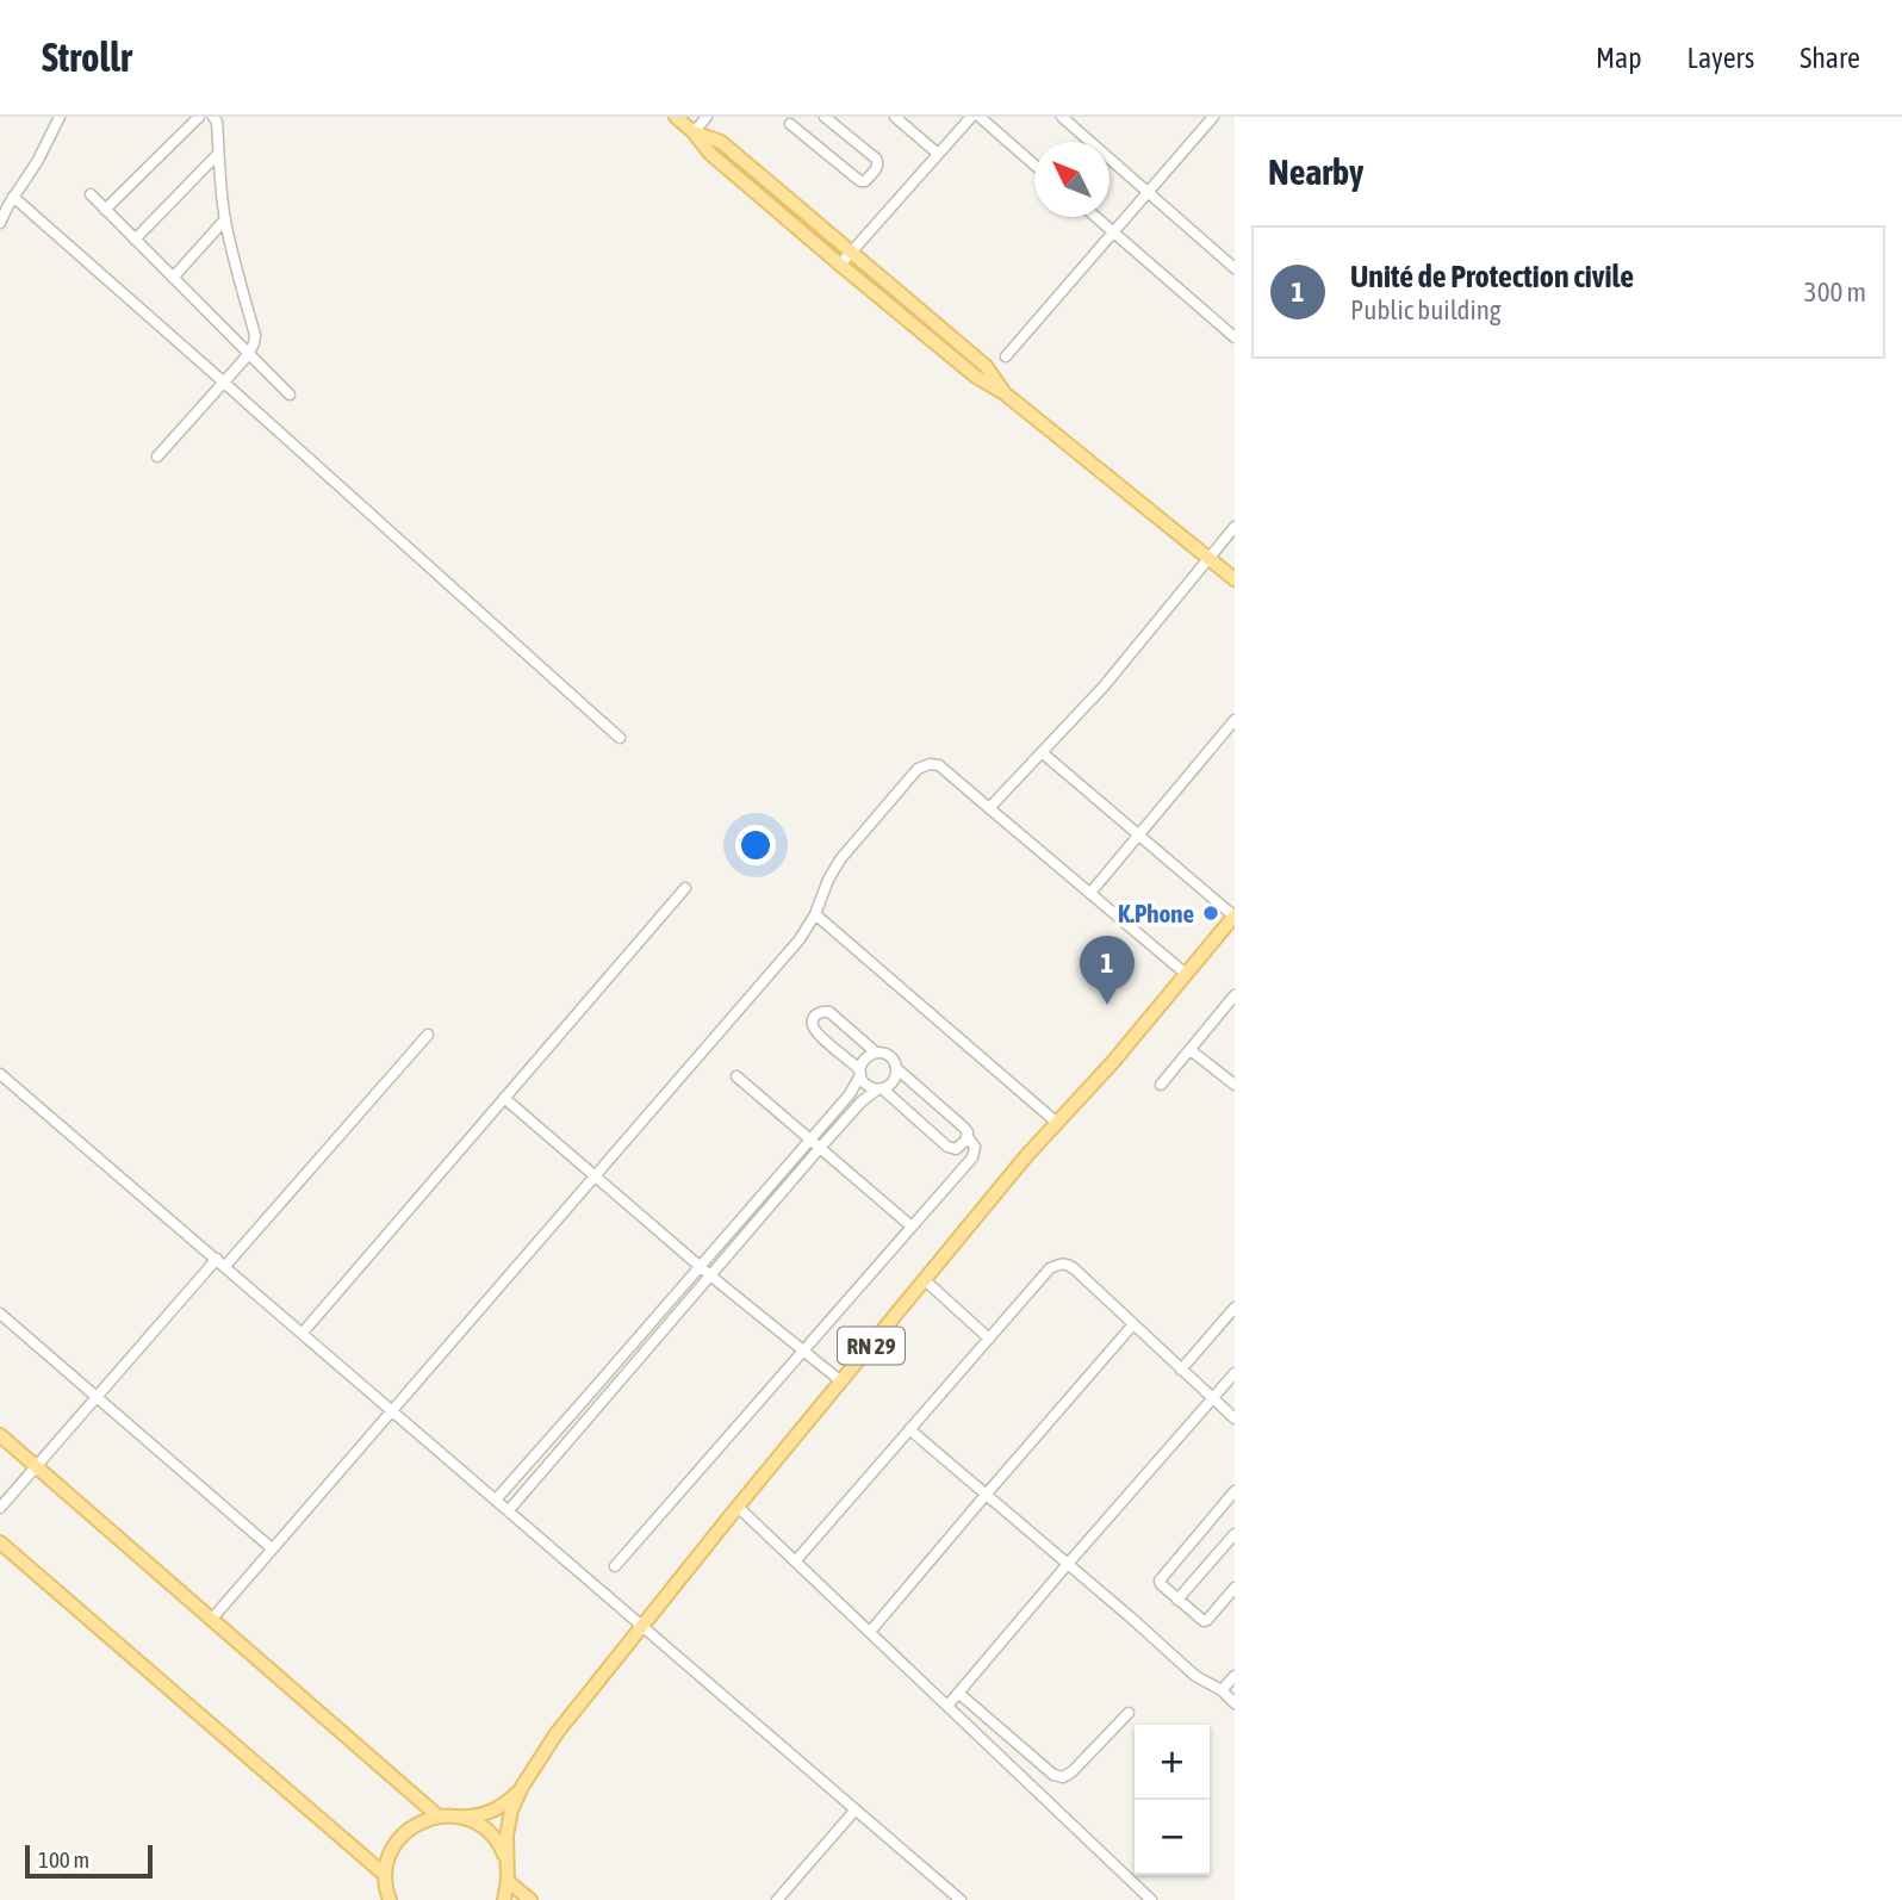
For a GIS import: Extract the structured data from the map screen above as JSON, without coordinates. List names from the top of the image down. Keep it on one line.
{"streets":{"main road":["RN 29"]},"places":["K.Phone"],"scale_bar":"100 m","north":"top left","page":{"header":"Strollr","nav":["Map","Layers","Share"],"heading":"Nearby","list":[{"mark":"1","name":"Unité de Protection civile","note":"Public building","value":"300 m"}],"pins":"1","map_buttons":["+","−"],"scale":"100 m"}}
